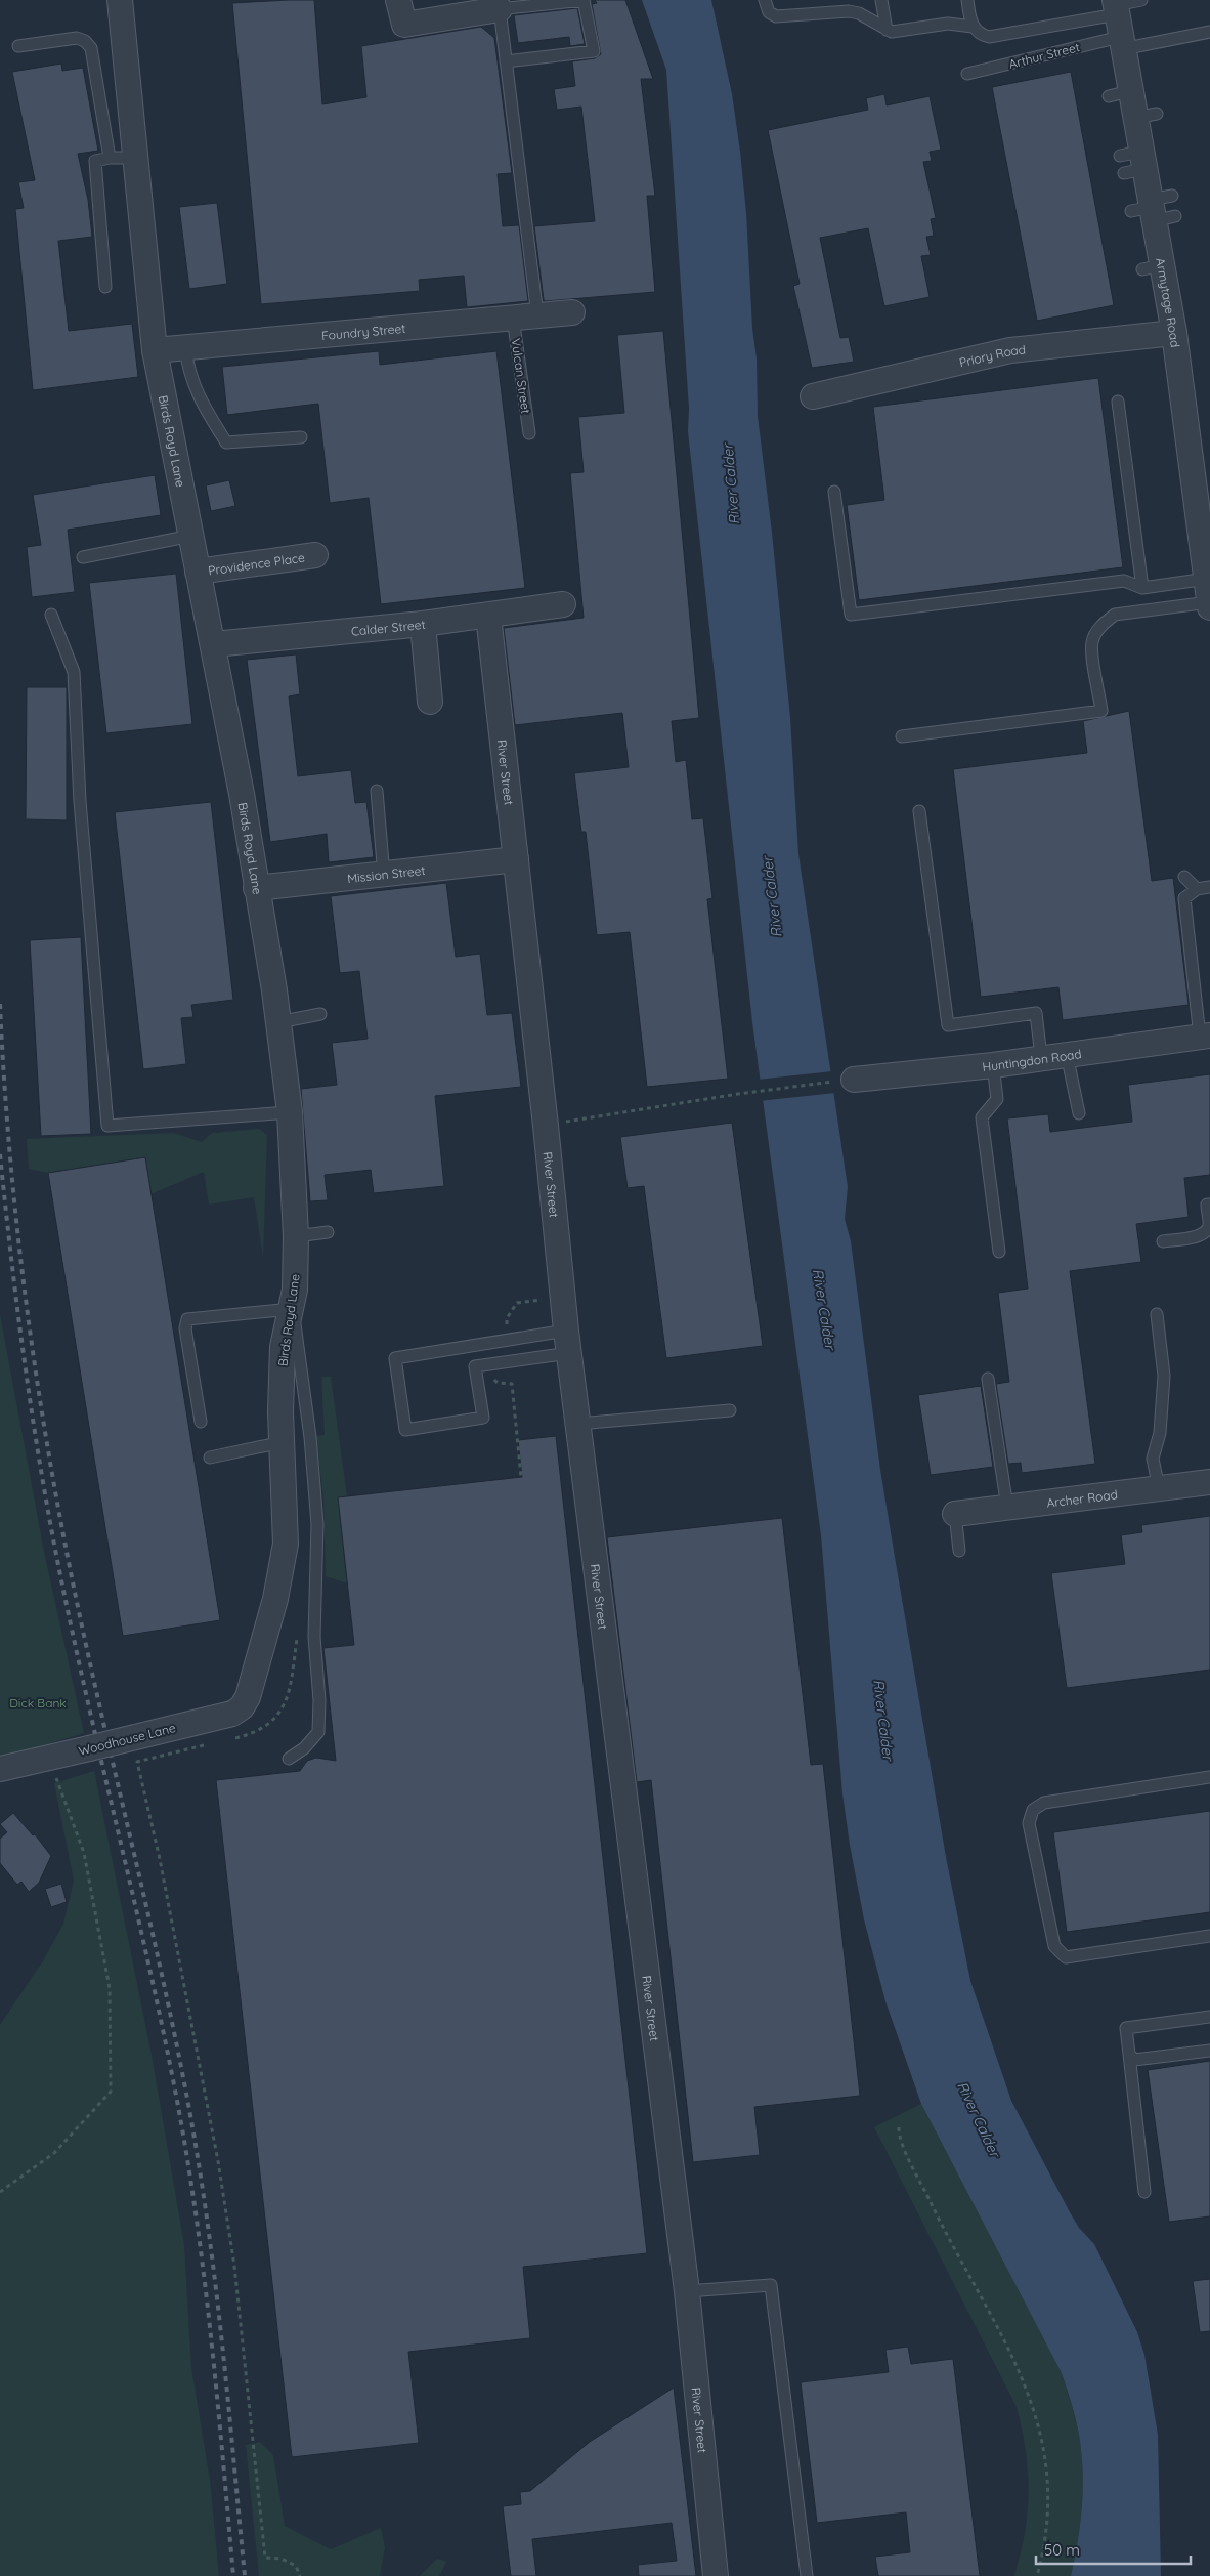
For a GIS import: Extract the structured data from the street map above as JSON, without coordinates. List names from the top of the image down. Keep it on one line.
{"streets":{"street":["Armytage Road","Foundry Street","Priory Road","Birds Royd Lane","Providence Place","Calder Street","River Street","Mission Street","Huntingdon Road","Archer Road","Woodhouse Lane"],"lane":["Arthur Street","Vulcan Street"]},"crossings":[["Arthur Street","Armytage Road"],["Armytage Road","Priory Road"],["Foundry Street","Vulcan Street"],["Foundry Street","Birds Royd Lane"],["Birds Royd Lane","Providence Place"],["Birds Royd Lane","Calder Street"],["Birds Royd Lane","Mission Street"],["Birds Royd Lane","Woodhouse Lane"],["Calder Street","River Street"],["River Street","Mission Street"]],"water":["River Calder"],"parks":["Dick Bank"],"scale_bar":"50 m"}
